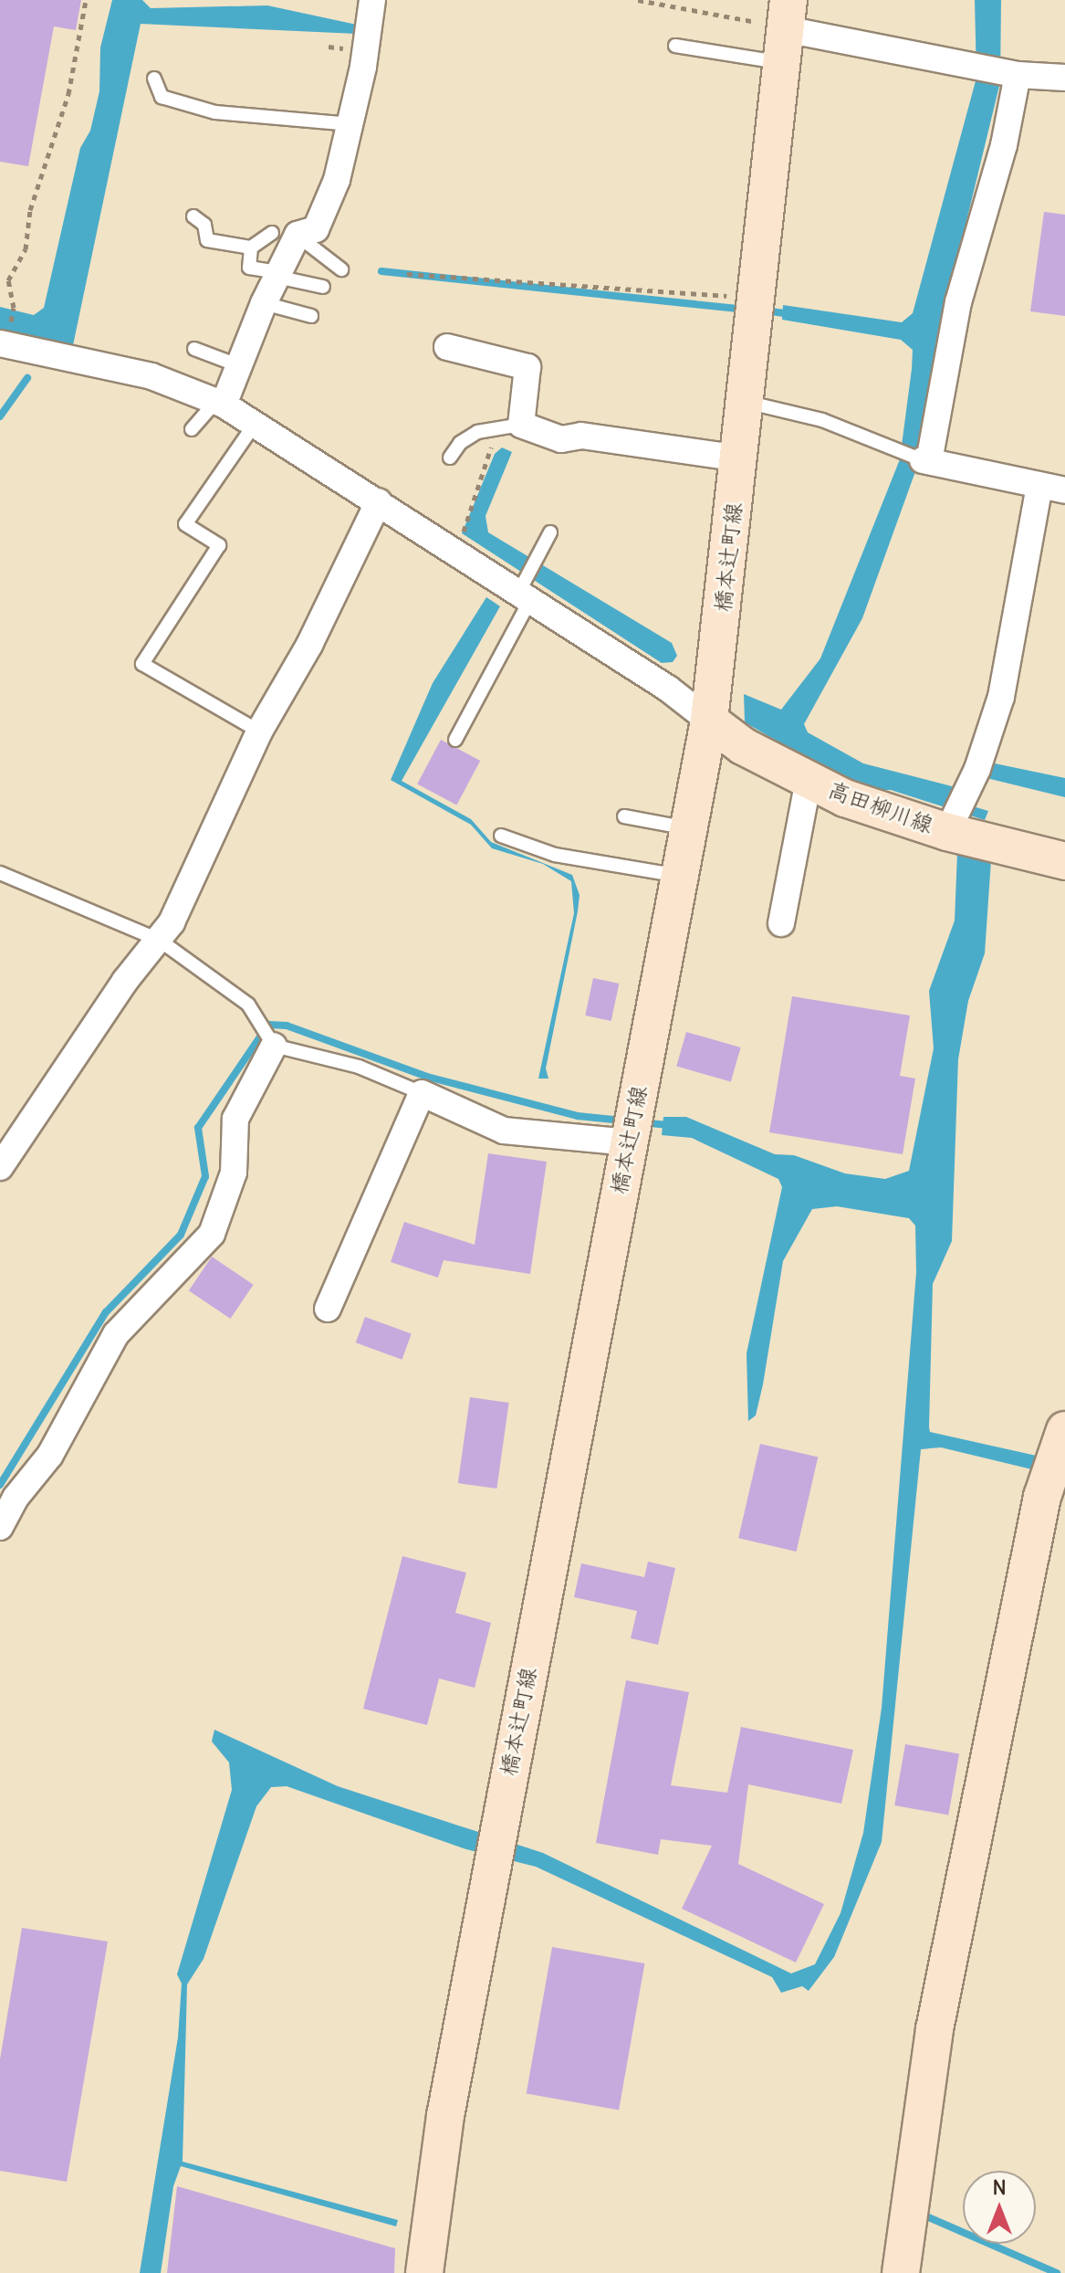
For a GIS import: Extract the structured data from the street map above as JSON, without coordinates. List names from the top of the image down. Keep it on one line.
{"streets":{"main road":["橋本辻町線","高田柳川線"]},"crossings":[["橋本辻町線","高田柳川線"]],"north":"top"}
